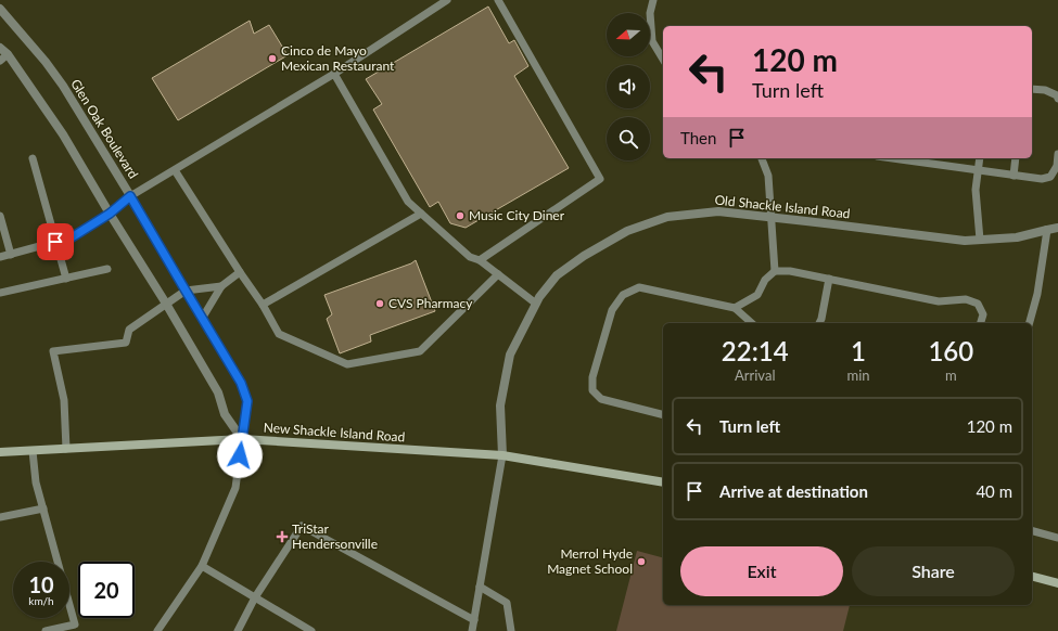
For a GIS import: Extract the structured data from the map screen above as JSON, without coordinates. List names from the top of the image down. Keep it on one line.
{"streets":{"main road":["New Shackle Island Road"],"street":["Glen Oak Boulevard","Old Shackle Island Road"]},"crossings":[["Glen Oak Boulevard","New Shackle Island Road"],["Old Shackle Island Road","New Shackle Island Road"]],"places":{"other":["Cinco de Mayo Mexican Restaurant","Music City Diner","CVS Pharmacy","Merrol Hyde Magnet School"],"health":["TriStar Hendersonville"]},"north":"left","page":{"turn":["120 m","Turn left"],"then":"Then","eta":["22:14","Arrival","1","min","160","m"],"list":[{"name":"Turn left","value":"120 m"},{"name":"Arrive at destination","value":"40 m"}],"buttons":["Exit","Share"],"speed":"10 km/h","limit":"20"}}
